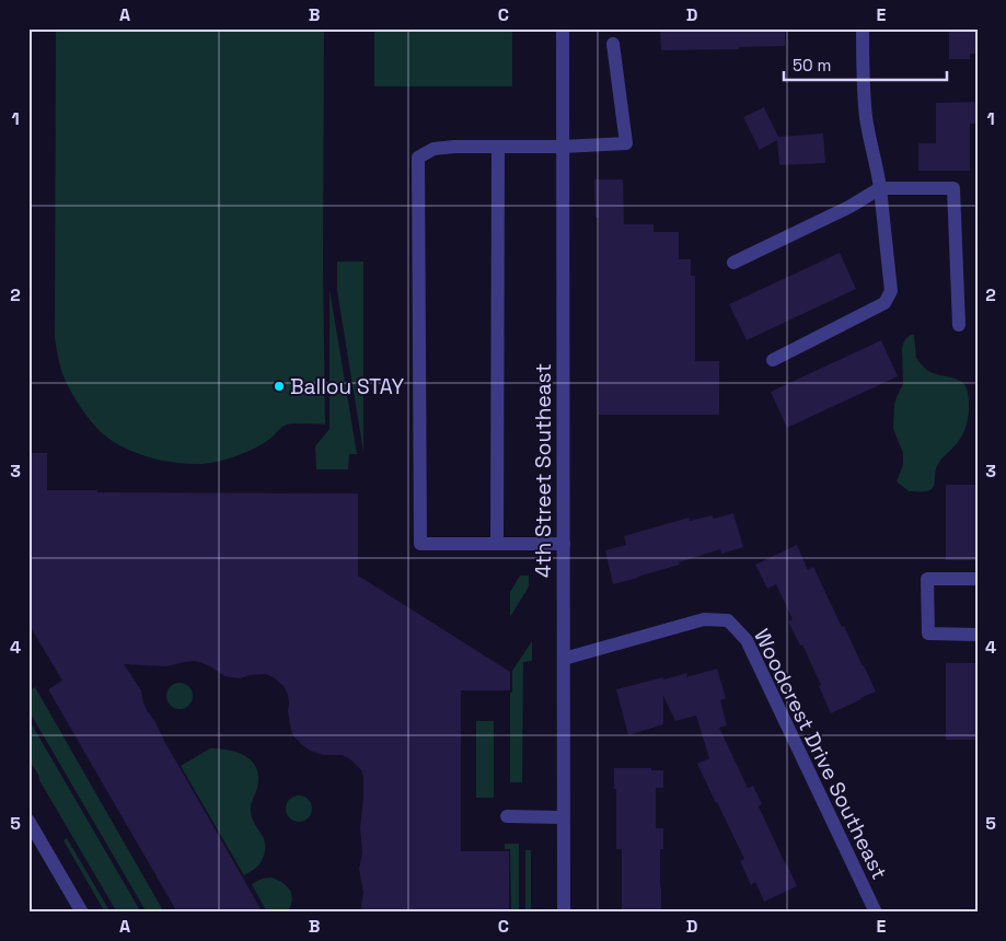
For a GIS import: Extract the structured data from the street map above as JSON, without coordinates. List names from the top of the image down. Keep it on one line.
{"streets":{"street":["4th Street Southeast","Woodcrest Drive Southeast"]},"crossings":[["4th Street Southeast","Woodcrest Drive Southeast"]],"places":["Ballou STAY"],"scale_bar":"50 m","grid":{"columns":["A","B","C","D","E"],"rows":["1","2","3","4","5"]}}
